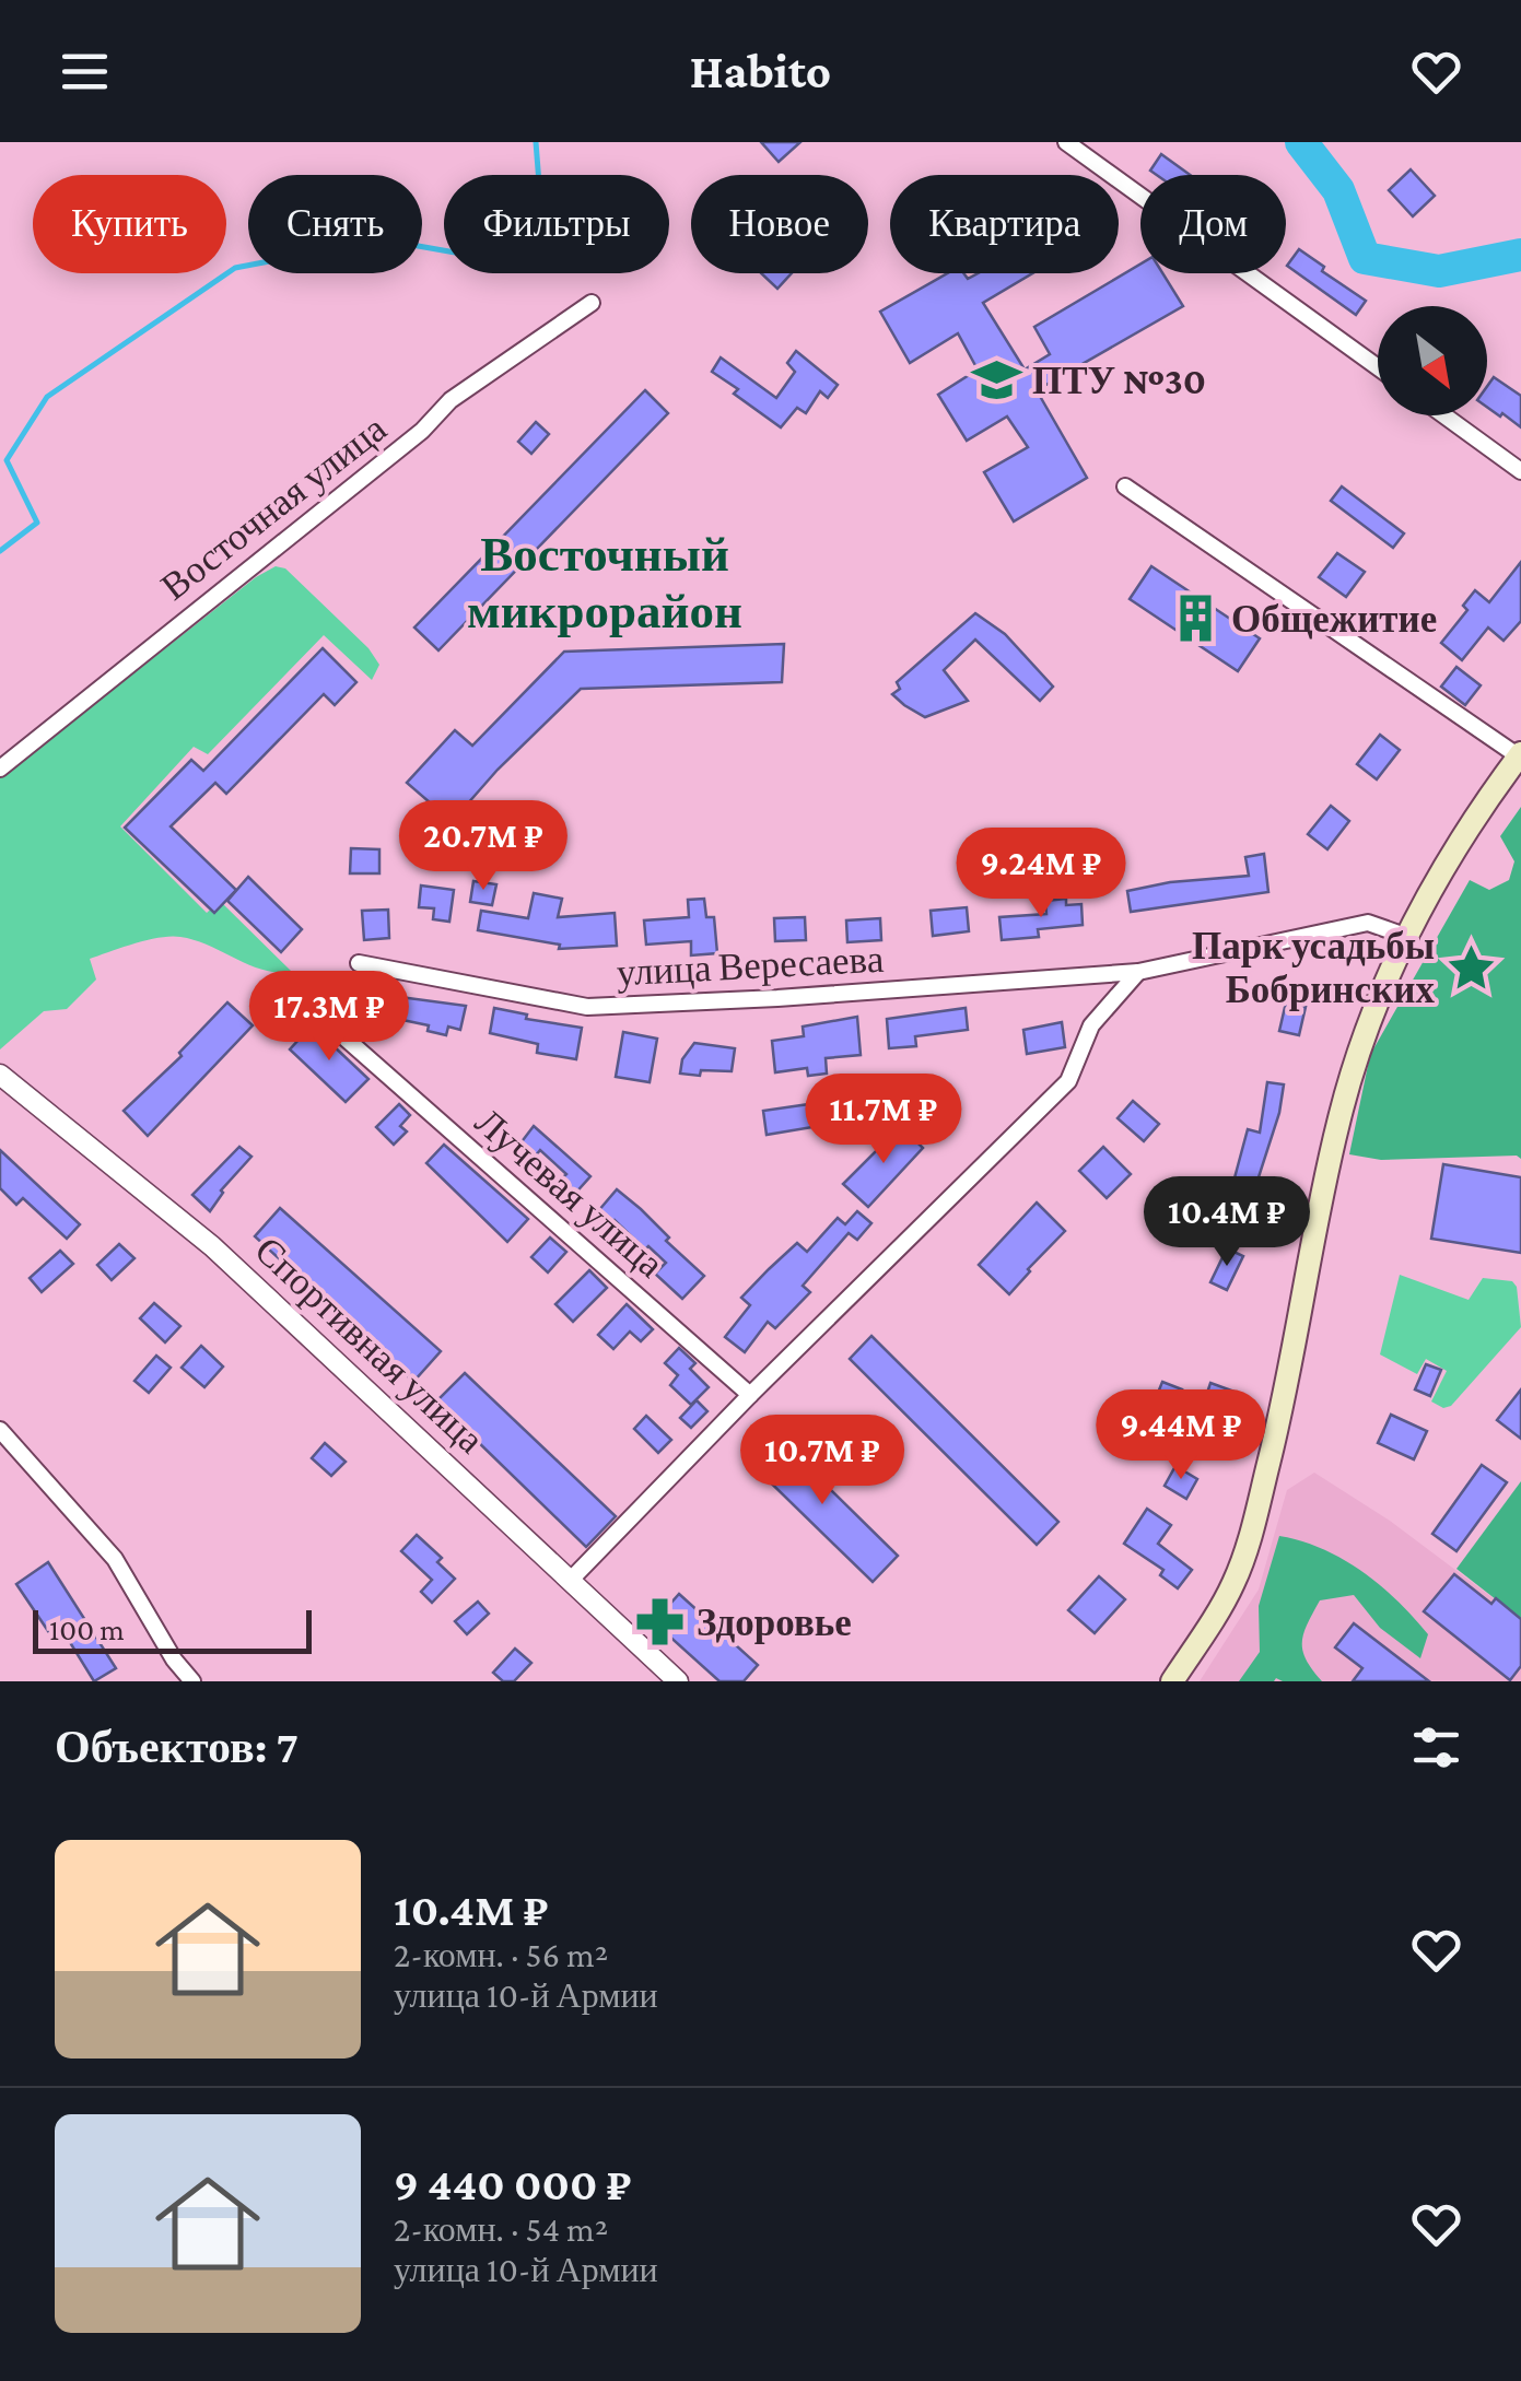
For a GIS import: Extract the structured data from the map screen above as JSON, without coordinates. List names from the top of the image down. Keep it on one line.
{"streets":{"street":["Восточная улица","улица Вересаева","Лучевая улица","Спортивная улица"]},"districts":["Восточный микрорайон"],"places":{"school or university":["ПТУ №30"],"building":["Общежитие"],"place":["Парк усадьбы Бобринских"],"pharmacy":["Здоровье"]},"scale_bar":"100 m","north":"bottom right","page":{"header":"Habito","chip":["Купить","Снять","Фильтры","Новое","Квартира","Дом"],"price":["20.7M ₽","9.24M ₽","17.3M ₽","11.7M ₽","10.4M ₽","9.44M ₽","10.7M ₽"],"scale":"100 m","heading":"Объектов: 7","list":[{"name":"10.4M ₽","note":"2-комн. · 56 m² · улица 10-й Армии"},{"name":"9 440 000 ₽","note":"2-комн. · 54 m² · улица 10-й Армии"}]}}
